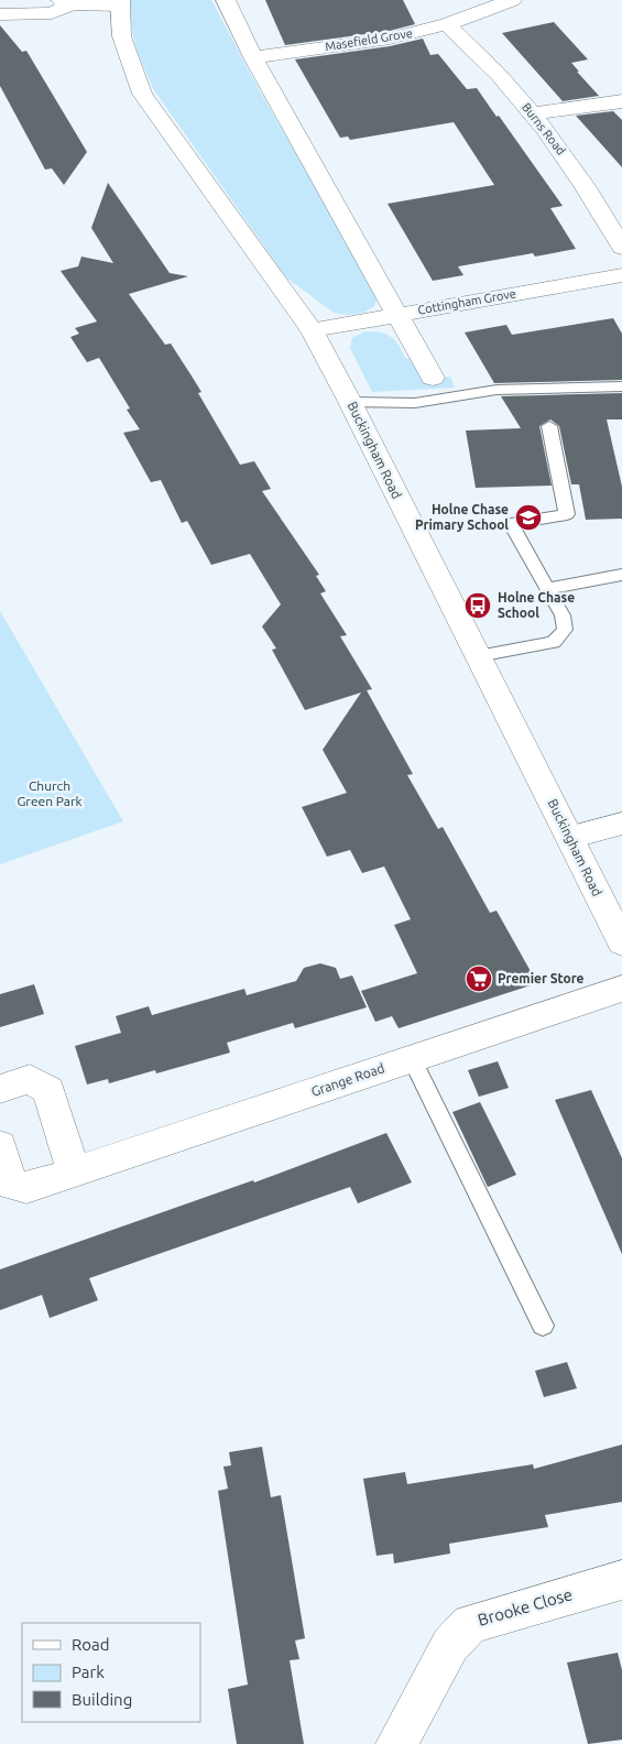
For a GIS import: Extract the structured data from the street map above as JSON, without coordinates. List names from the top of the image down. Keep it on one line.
{"streets":{"street":["Masefield Grove","Burns Road","Cottingham Grove","Buckingham Road","Grange Road","Brooke Close"]},"crossings":[["Masefield Grove","Burns Road"],["Cottingham Grove","Buckingham Road"]],"parks":["Church Green Park"],"places":{"school or university":["Holne Chase Primary School"],"bus stop":["Holne Chase School"],"supermarket":["Premier Store"]},"legend":["Road","Park","Building"]}
